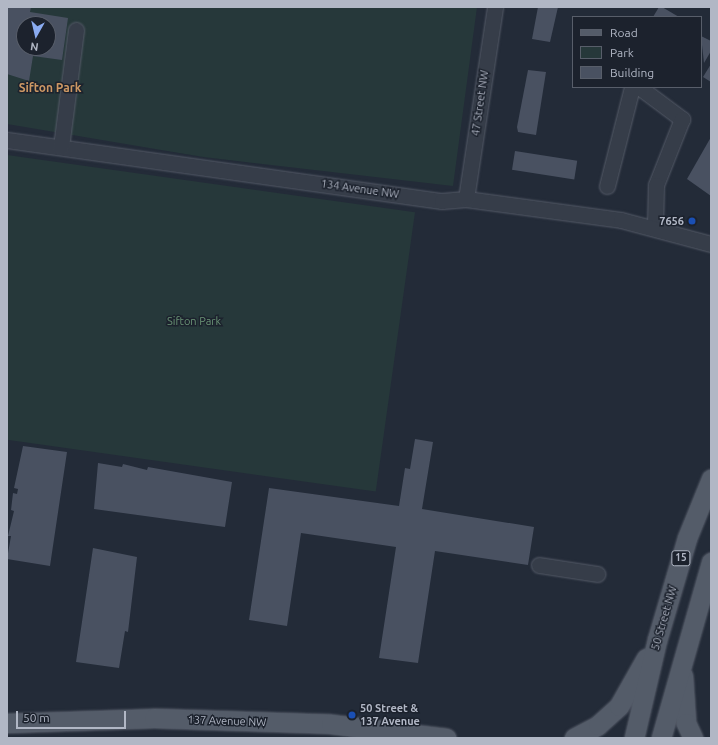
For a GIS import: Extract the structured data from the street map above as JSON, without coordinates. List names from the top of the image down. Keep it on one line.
{"streets":{"main road":["15","50 Street NW","137 Avenue NW"],"street":["47 Street NW","134 Avenue NW"]},"crossings":[["47 Street NW","134 Avenue NW"]],"districts":["Sifton Park"],"parks":["Sifton Park"],"places":["7656","50 Street & 137 Avenue"],"legend":["Road","Park","Building"],"scale_bar":"50 m","north":"bottom"}
